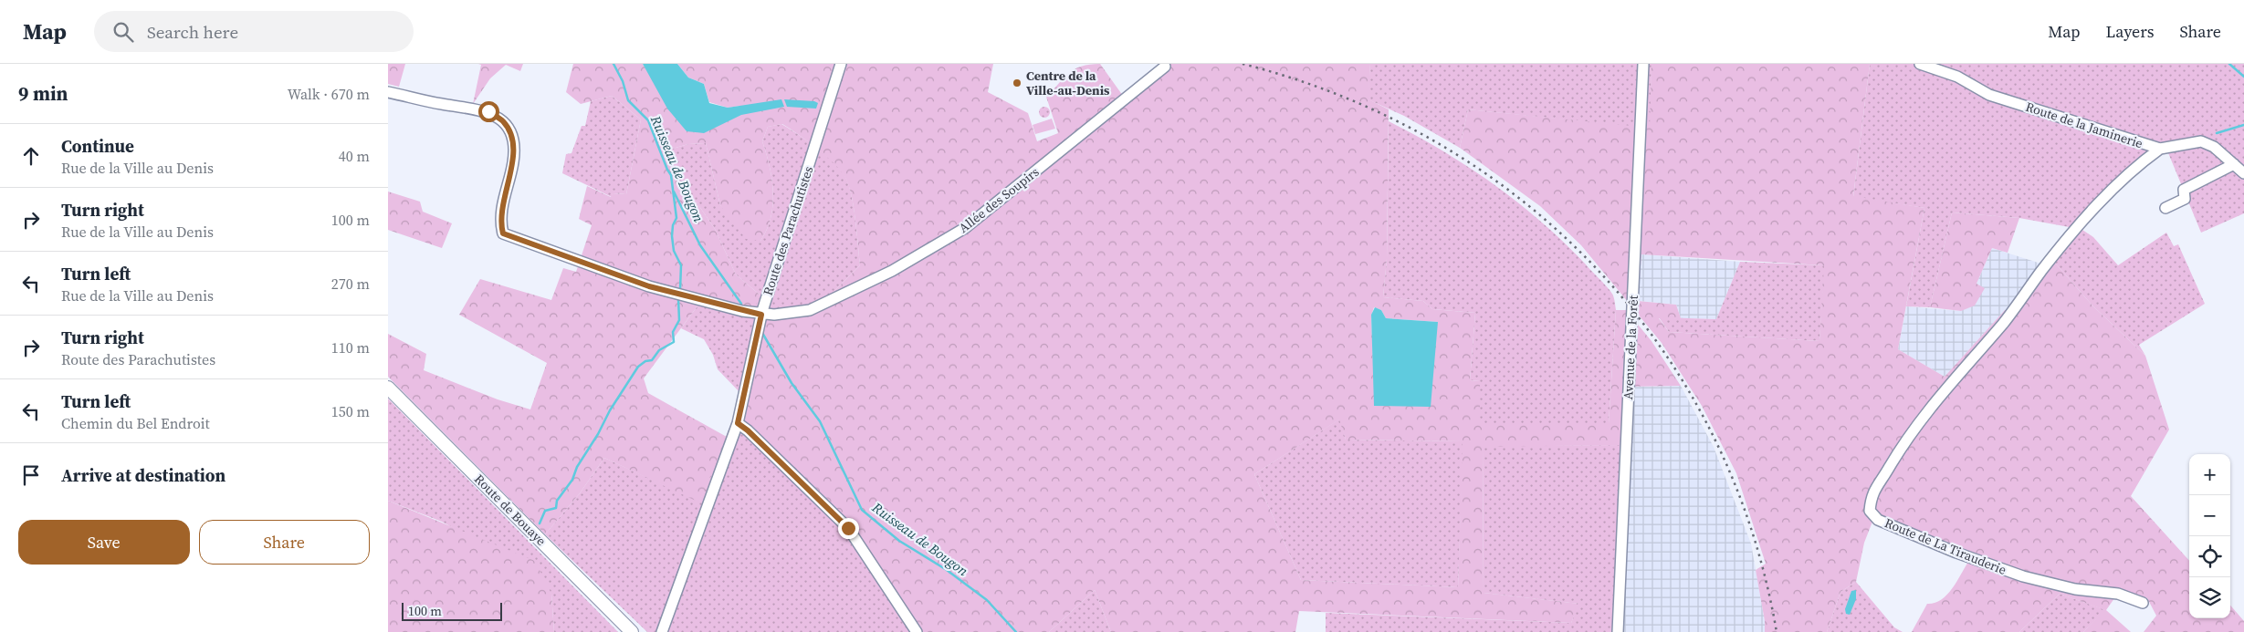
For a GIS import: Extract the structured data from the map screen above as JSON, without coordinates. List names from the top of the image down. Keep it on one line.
{"streets":{"main road":["Route de Bouaye"],"street":["Route de la Jaminerie","Allée des Soupirs","Route des Parachutistes","Avenue de la Forêt","Route de La Tirauderie"]},"crossings":[["Route de la Jaminerie","Route de La Tirauderie"],["Allée des Soupirs","Route des Parachutistes"]],"water":["Ruisseau de Bougon"],"places":["Centre de la Ville-au-Denis"],"scale_bar":"100 m","page":{"header":"Map","search":"Search here","nav":["Map","Layers","Share"],"heading":["9 min","Walk · 670 m"],"list":[["Continue","Rue de la Ville au Denis","40 m"],["Turn right","Rue de la Ville au Denis","100 m"],["Turn left","Rue de la Ville au Denis","270 m"],["Turn right","Route des Parachutistes","110 m"],["Turn left","Chemin du Bel Endroit","150 m"],"Arrive at destination"],"map_buttons":["+","−"],"buttons":["Save","Share"],"scale":"100 m"}}
